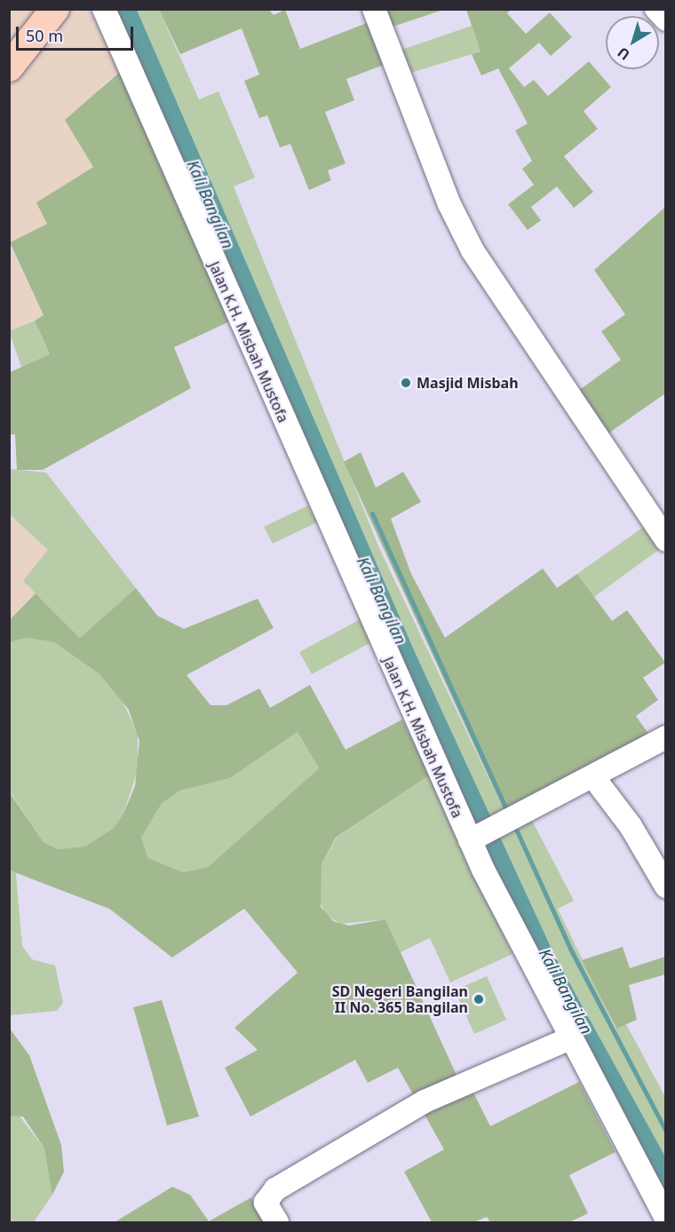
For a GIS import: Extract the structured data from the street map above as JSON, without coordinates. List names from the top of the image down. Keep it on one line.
{"streets":{"street":["Jalan K.H. Misbah Mustofa"]},"water":["Kali Bangilan"],"places":["Masjid Misbah","SD Negeri Bangilan II No. 365 Bangilan"],"scale_bar":"50 m","north":"bottom left"}
